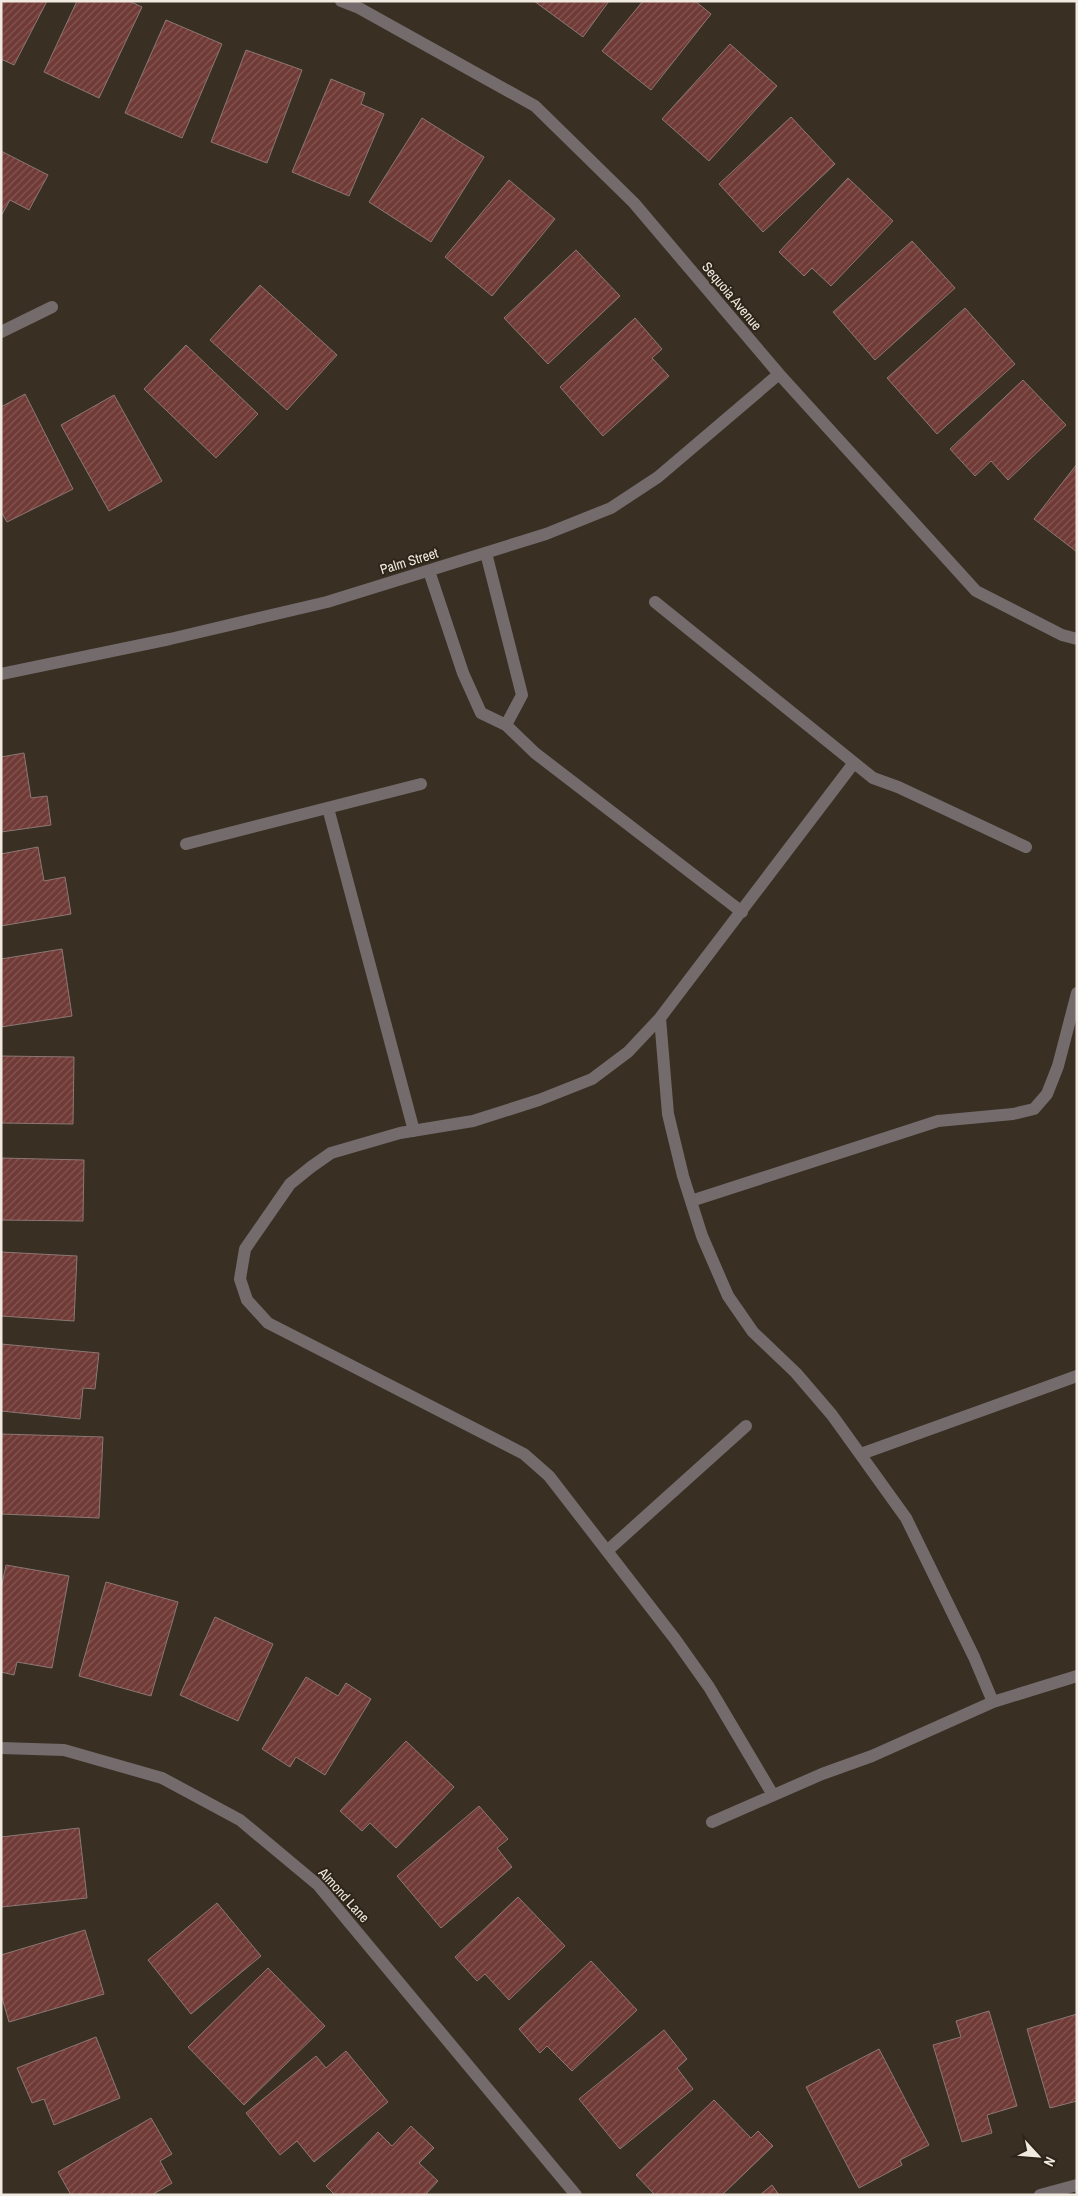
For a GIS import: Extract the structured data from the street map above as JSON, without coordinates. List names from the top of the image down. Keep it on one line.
{"streets":{"street":["Sequoia Avenue","Palm Street","Almond Lane"]},"crossings":[["Sequoia Avenue","Palm Street"]],"north":"bottom right"}
